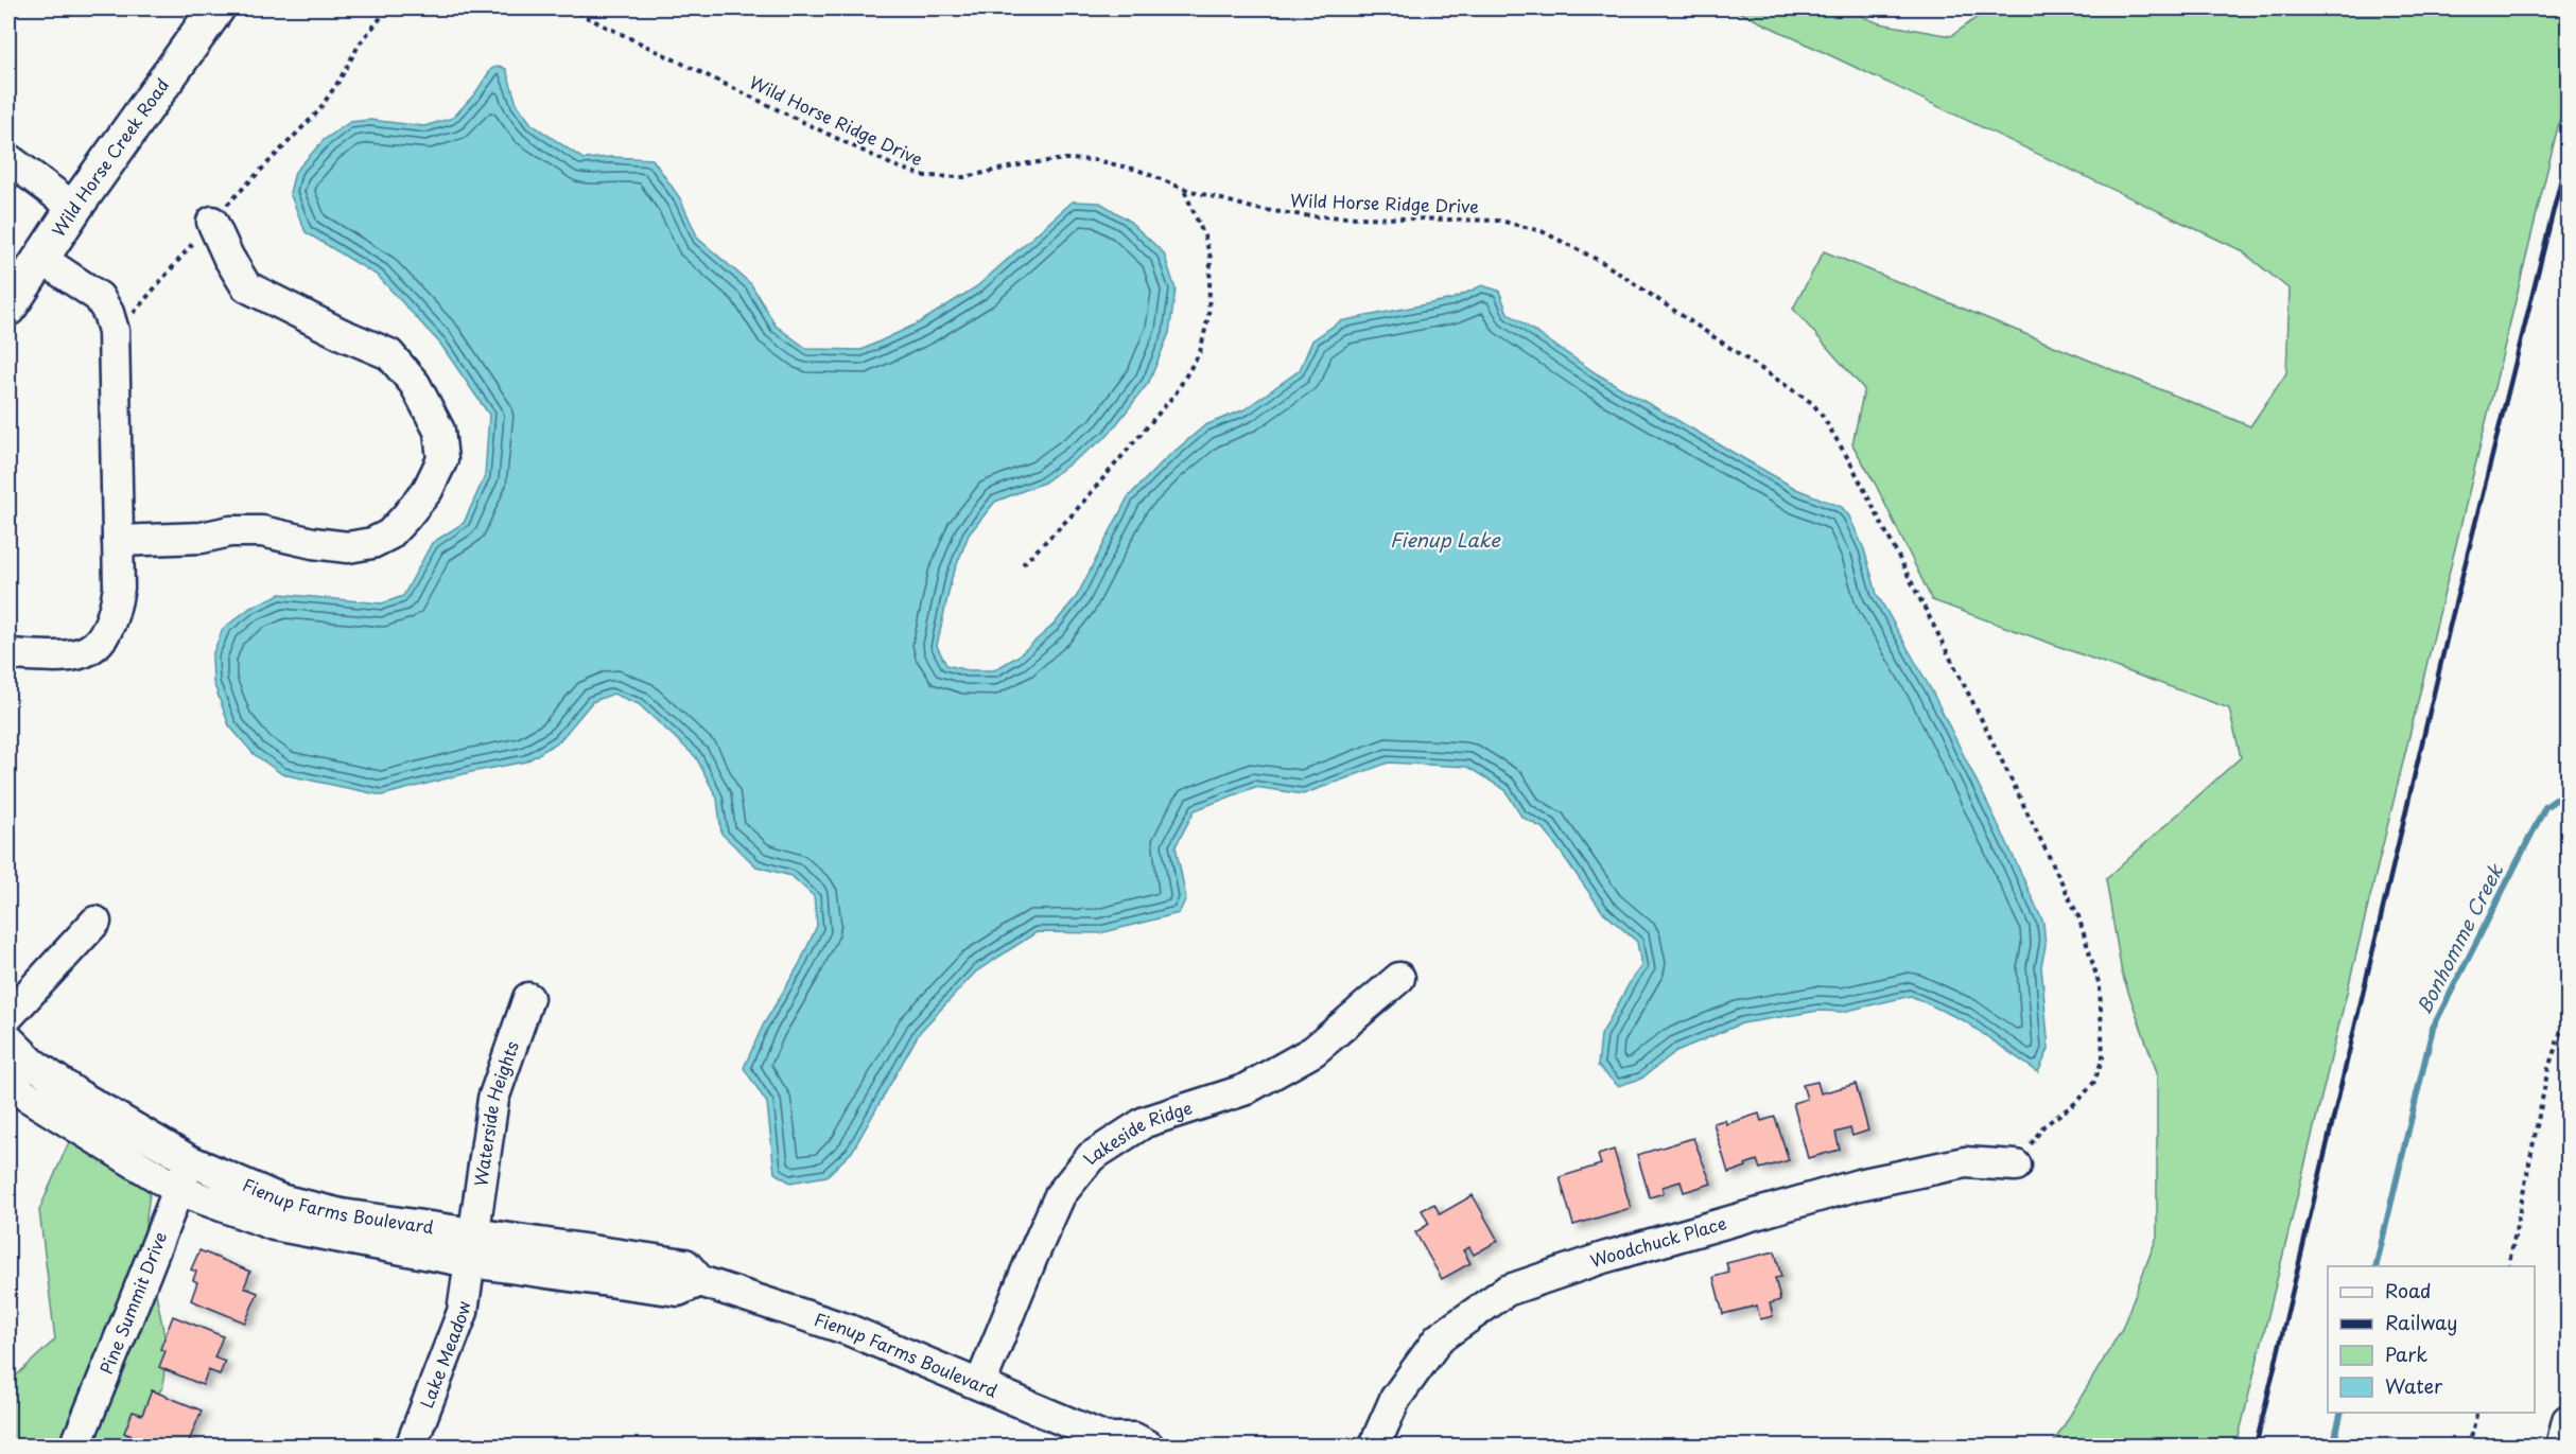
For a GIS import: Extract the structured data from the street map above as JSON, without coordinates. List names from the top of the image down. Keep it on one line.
{"streets":{"main road":["Wild Horse Creek Road"],"street":["Waterside Heights","Lakeside Ridge","Fienup Farms Boulevard","Woodchuck Place","Pine Summit Drive","Lake Meadow"],"path":["Wild Horse Ridge Drive"]},"crossings":[["Wild Horse Ridge Drive","Woodchuck Place"],["Waterside Heights","Fienup Farms Boulevard"],["Waterside Heights","Lake Meadow"],["Lakeside Ridge","Fienup Farms Boulevard"],["Fienup Farms Boulevard","Pine Summit Drive"],["Fienup Farms Boulevard","Lake Meadow"]],"water":["Fienup Lake","Bonhomme Creek"],"legend":["Road","Railway","Park","Water"]}
